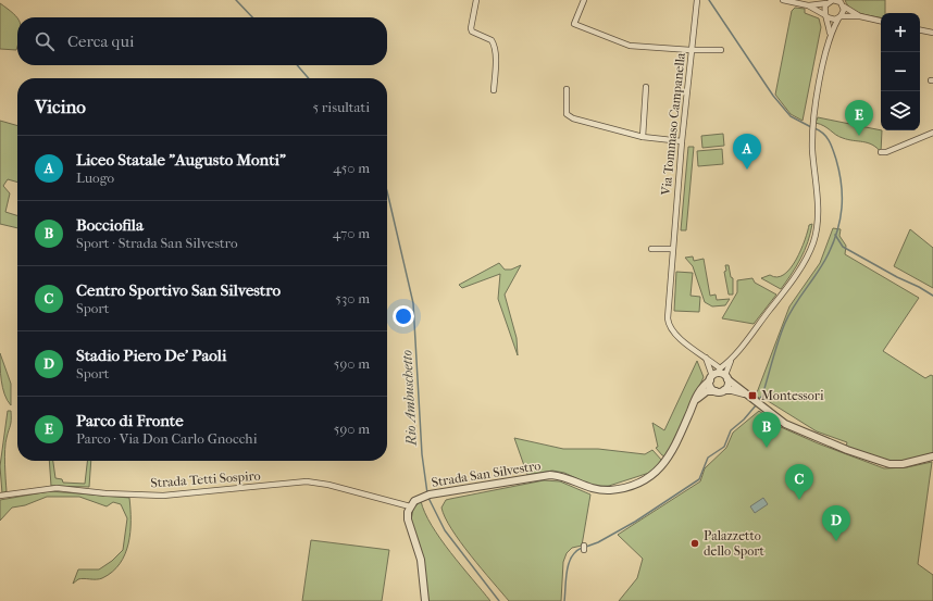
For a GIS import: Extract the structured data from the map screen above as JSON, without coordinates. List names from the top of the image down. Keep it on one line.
{"streets":{"street":["Via Tommaso Campanella","Strada San Silvestro","Strada Tetti Sospiro"]},"crossings":[["Via Tommaso Campanella","Strada San Silvestro"],["Strada San Silvestro","Strada Tetti Sospiro"]],"water":["Rio Ambuschetto"],"places":{"transit":["Montessori"],"other":["Palazzetto dello Sport"]},"page":{"map_buttons":["+","−"],"search":"Cerca qui","heading":["Vicino","5 risultati"],"pins":["E","A","B","C","D"],"list":[{"mark":"A","name":"Liceo Statale \"Augusto Monti\"","note":"Luogo","value":"450 m"},{"mark":"B","name":"Bocciofila","note":"Sport · Strada San Silvestro","value":"470 m"},{"mark":"C","name":"Centro Sportivo San Silvestro","note":"Sport","value":"530 m"},{"mark":"D","name":"Stadio Piero De' Paoli","note":"Sport","value":"590 m"},{"mark":"E","name":"Parco di Fronte","note":"Parco · Via Don Carlo Gnocchi","value":"590 m"}]}}
